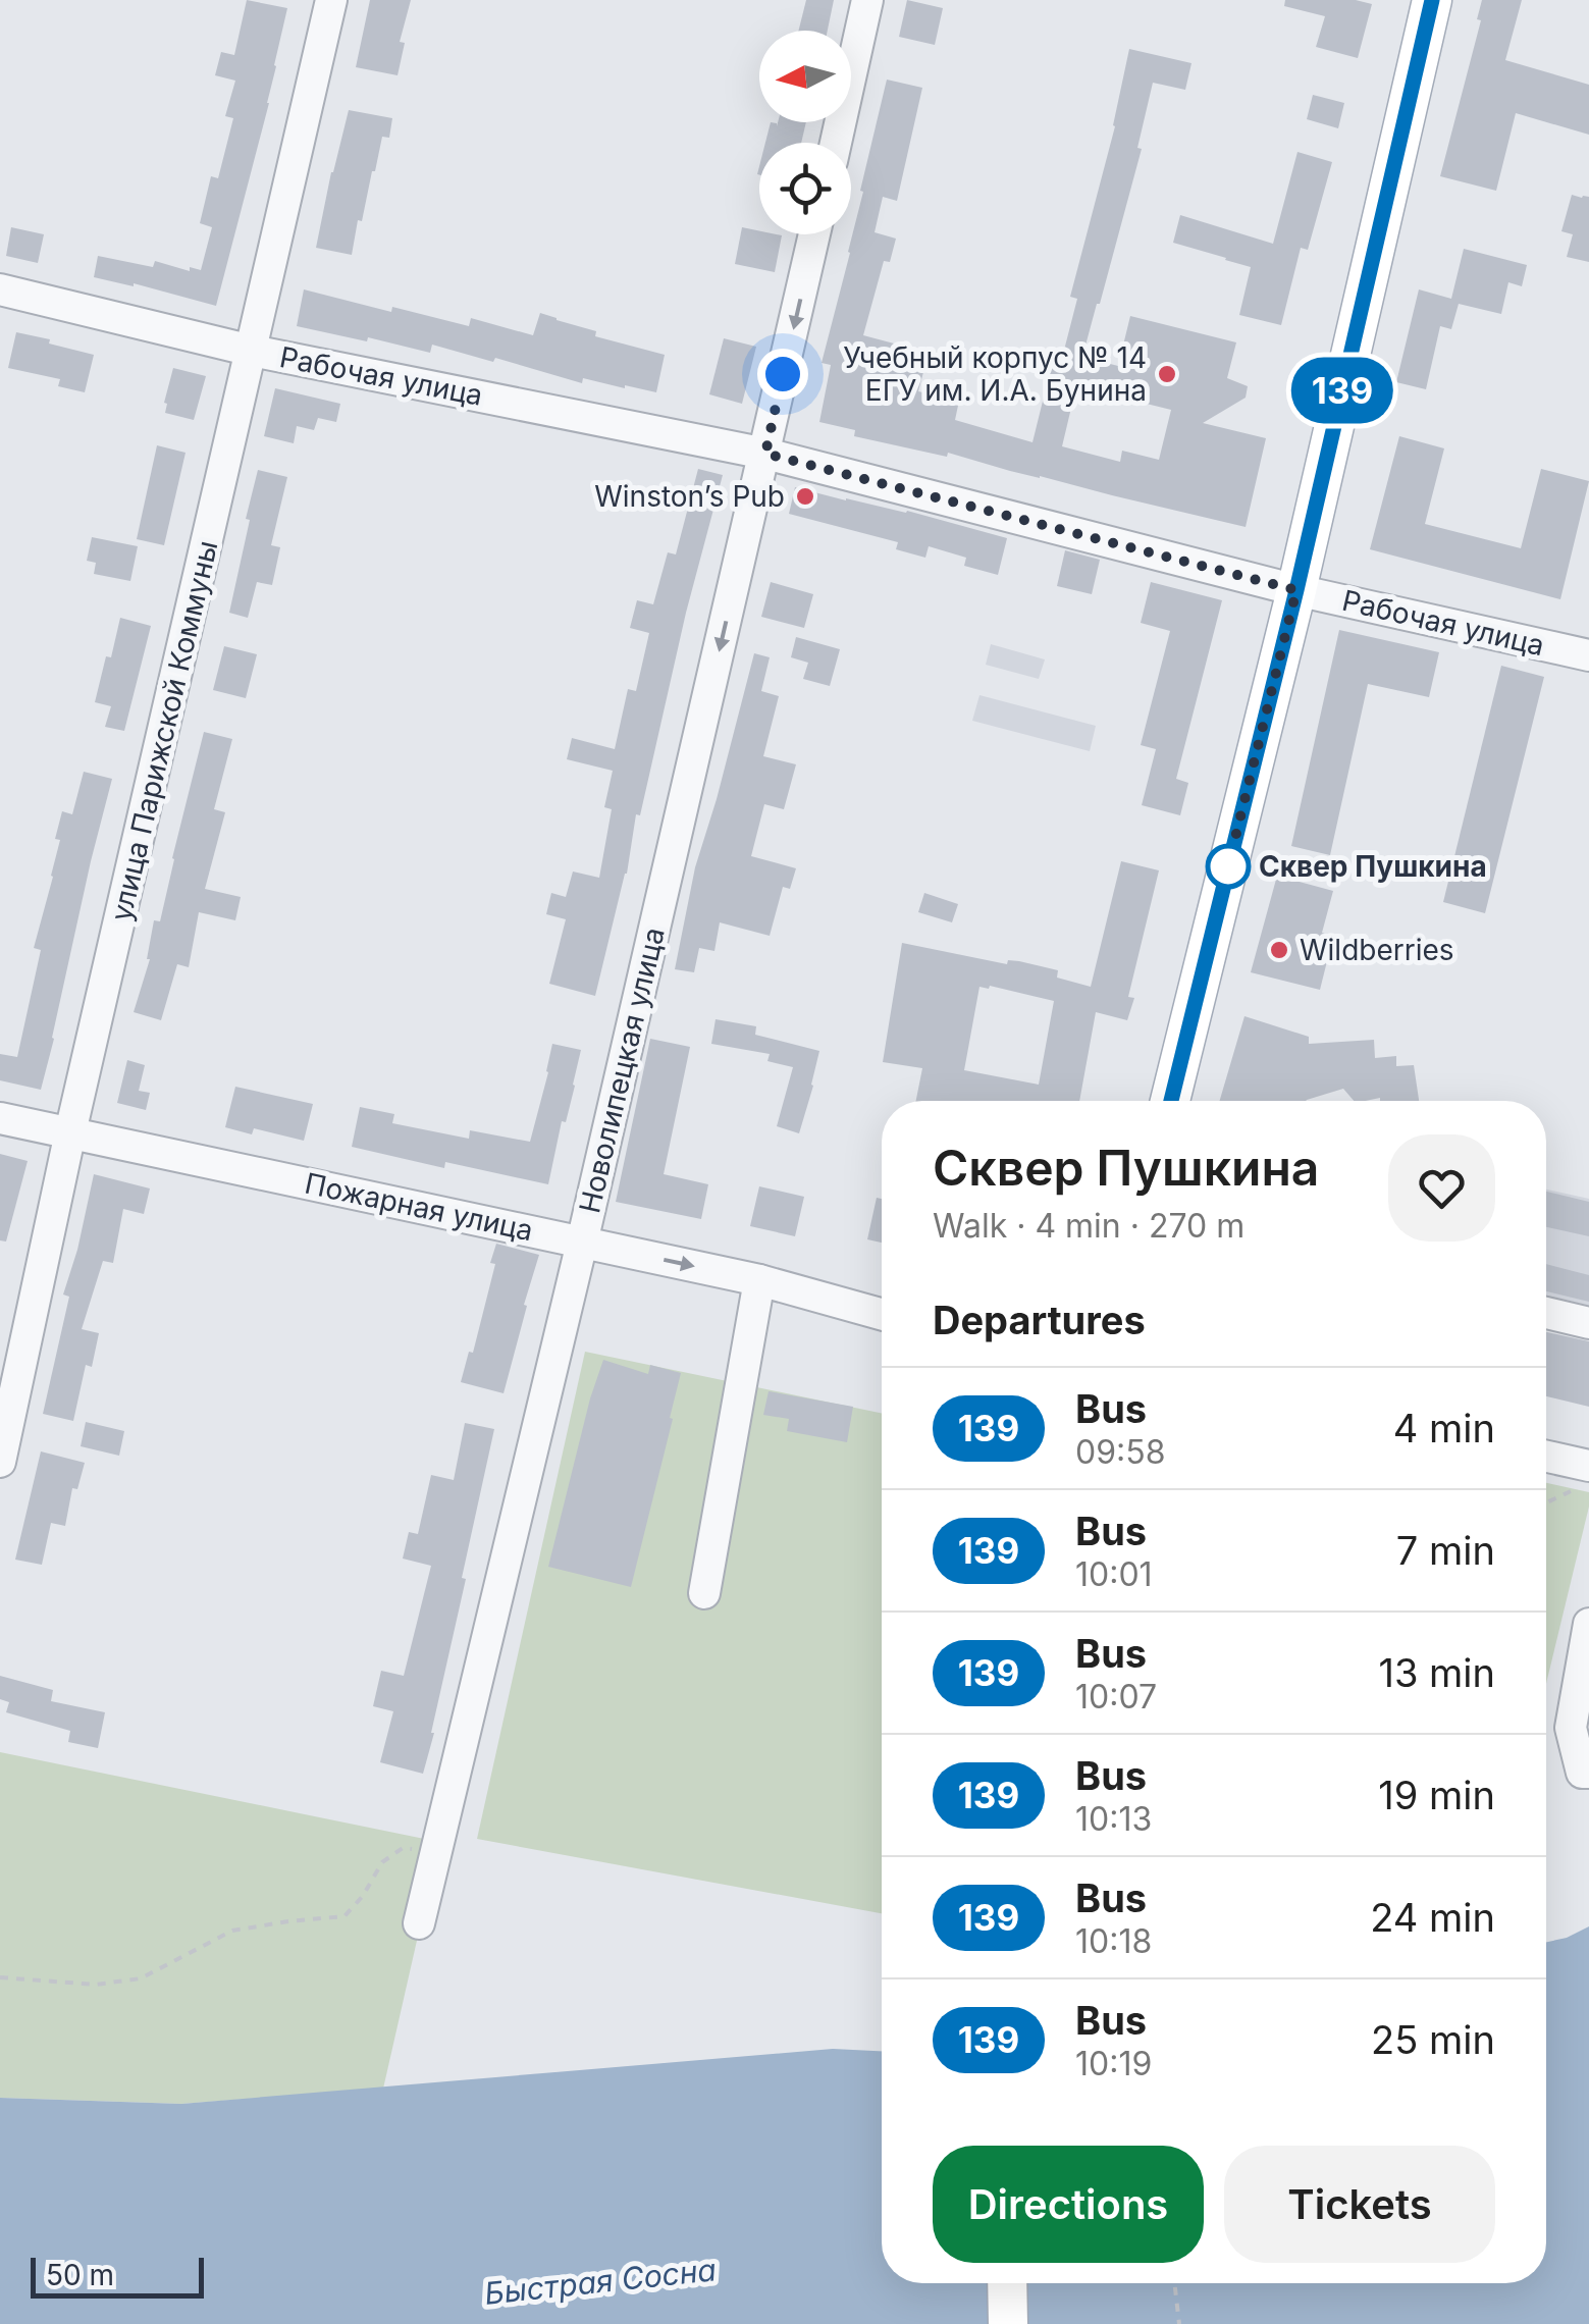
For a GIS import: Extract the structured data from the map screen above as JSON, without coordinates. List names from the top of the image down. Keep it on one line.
{"streets":{"street":["Рабочая улица","улица Парижской Коммуны","Новолипецкая улица","Пожарная улица"]},"crossings":[["Рабочая улица","улица Парижской Коммуны"],["Рабочая улица","Новолипецкая улица"],["улица Парижской Коммуны","Пожарная улица"],["Новолипецкая улица","Пожарная улица"]],"one_way":["Новолипецкая улица"],"water":["Быстрая Сосна"],"places":["Учебный корпус № 14 ЕГУ им. И.А. Бунина","Winston’s Pub","Сквер Пушкина","Wildberries"],"lines":["bus line 139"],"scale_bar":"50 m","north":"left","page":{"on_map":"139","heading":[["Сквер Пушкина","Walk · 4 min · 270 m"],"Departures"],"list":[{"mark":"139","name":"Bus","note":"09:58","value":"4 min"},{"mark":"139","name":"Bus","note":"10:01","value":"7 min"},{"mark":"139","name":"Bus","note":"10:07","value":"13 min"},{"mark":"139","name":"Bus","note":"10:13","value":"19 min"},{"mark":"139","name":"Bus","note":"10:18","value":"24 min"},{"mark":"139","name":"Bus","note":"10:19","value":"25 min"}],"buttons":["Directions","Tickets"],"scale":"50 m"}}
